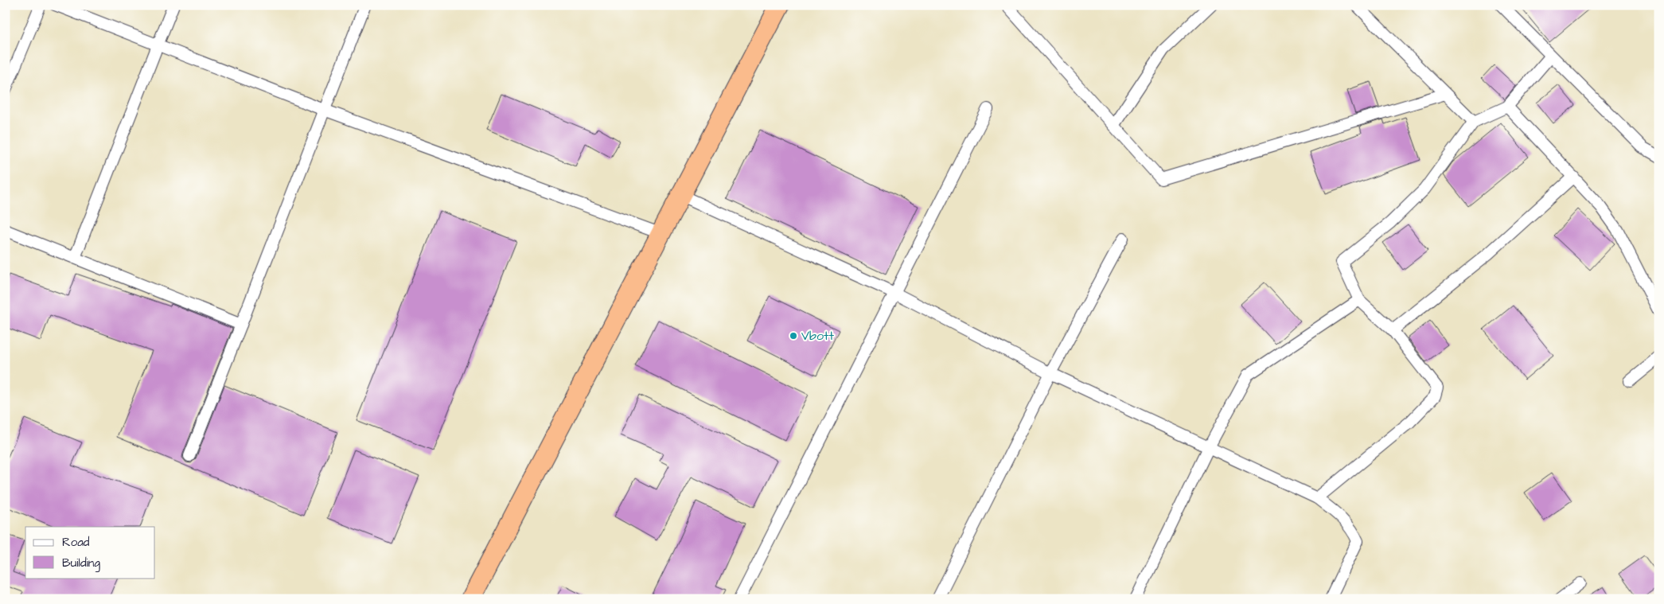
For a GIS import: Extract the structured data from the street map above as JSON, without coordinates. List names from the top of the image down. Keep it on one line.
{"places":["Vbott"],"legend":["Road","Building"]}
